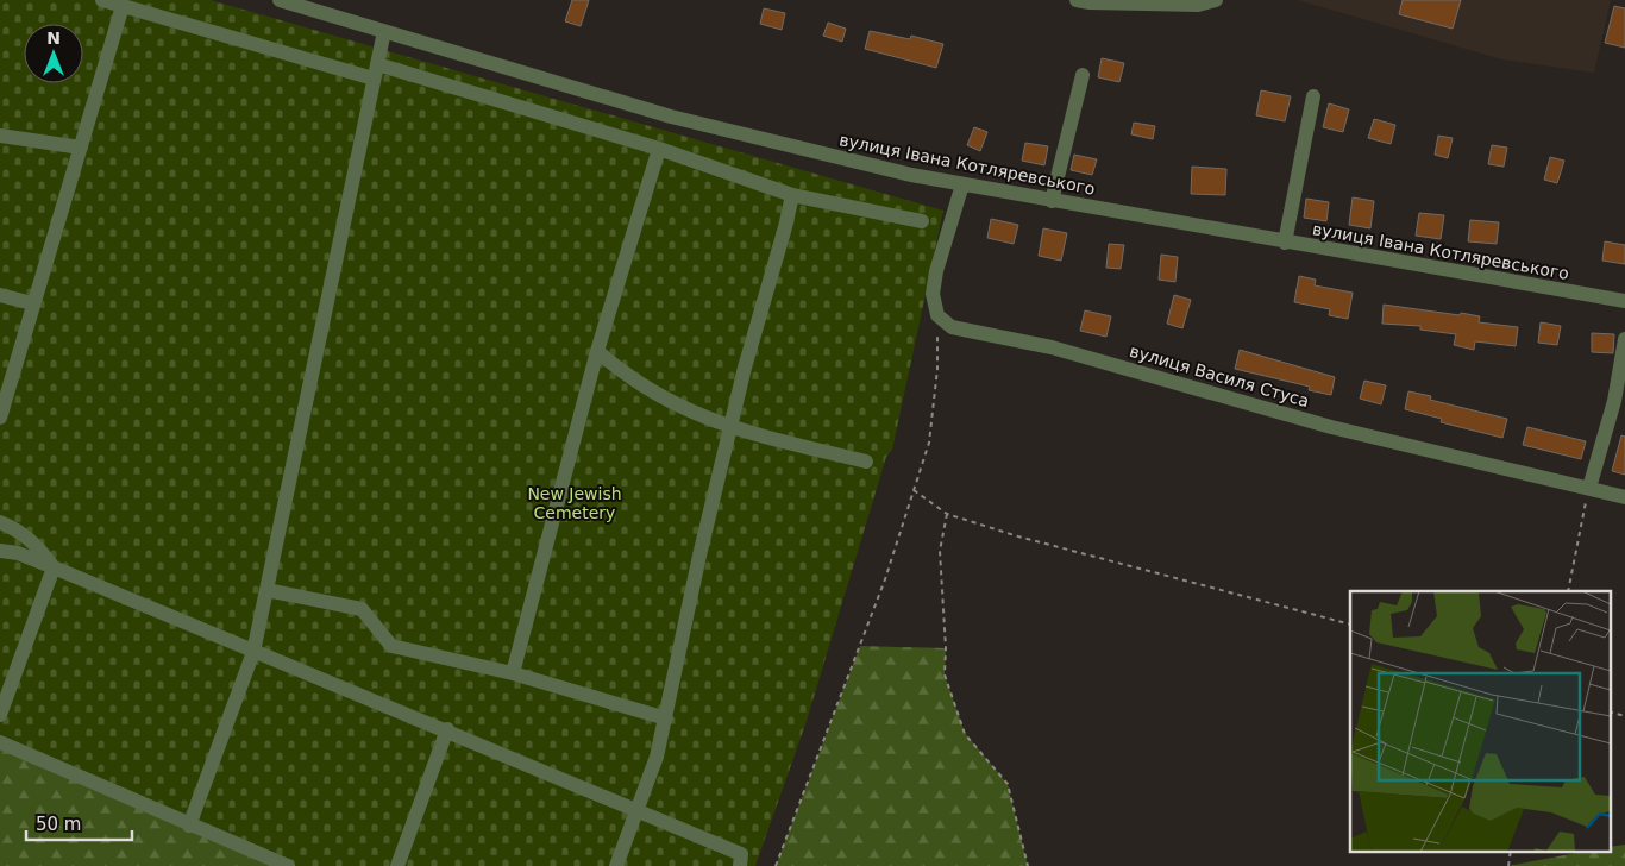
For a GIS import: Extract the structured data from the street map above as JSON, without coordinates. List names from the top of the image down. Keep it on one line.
{"streets":{"street":["вулиця Івана Котляревського","вулиця Василя Стуса"]},"parks":["New Jewish Cemetery"],"scale_bar":"50 m","north":"top"}
